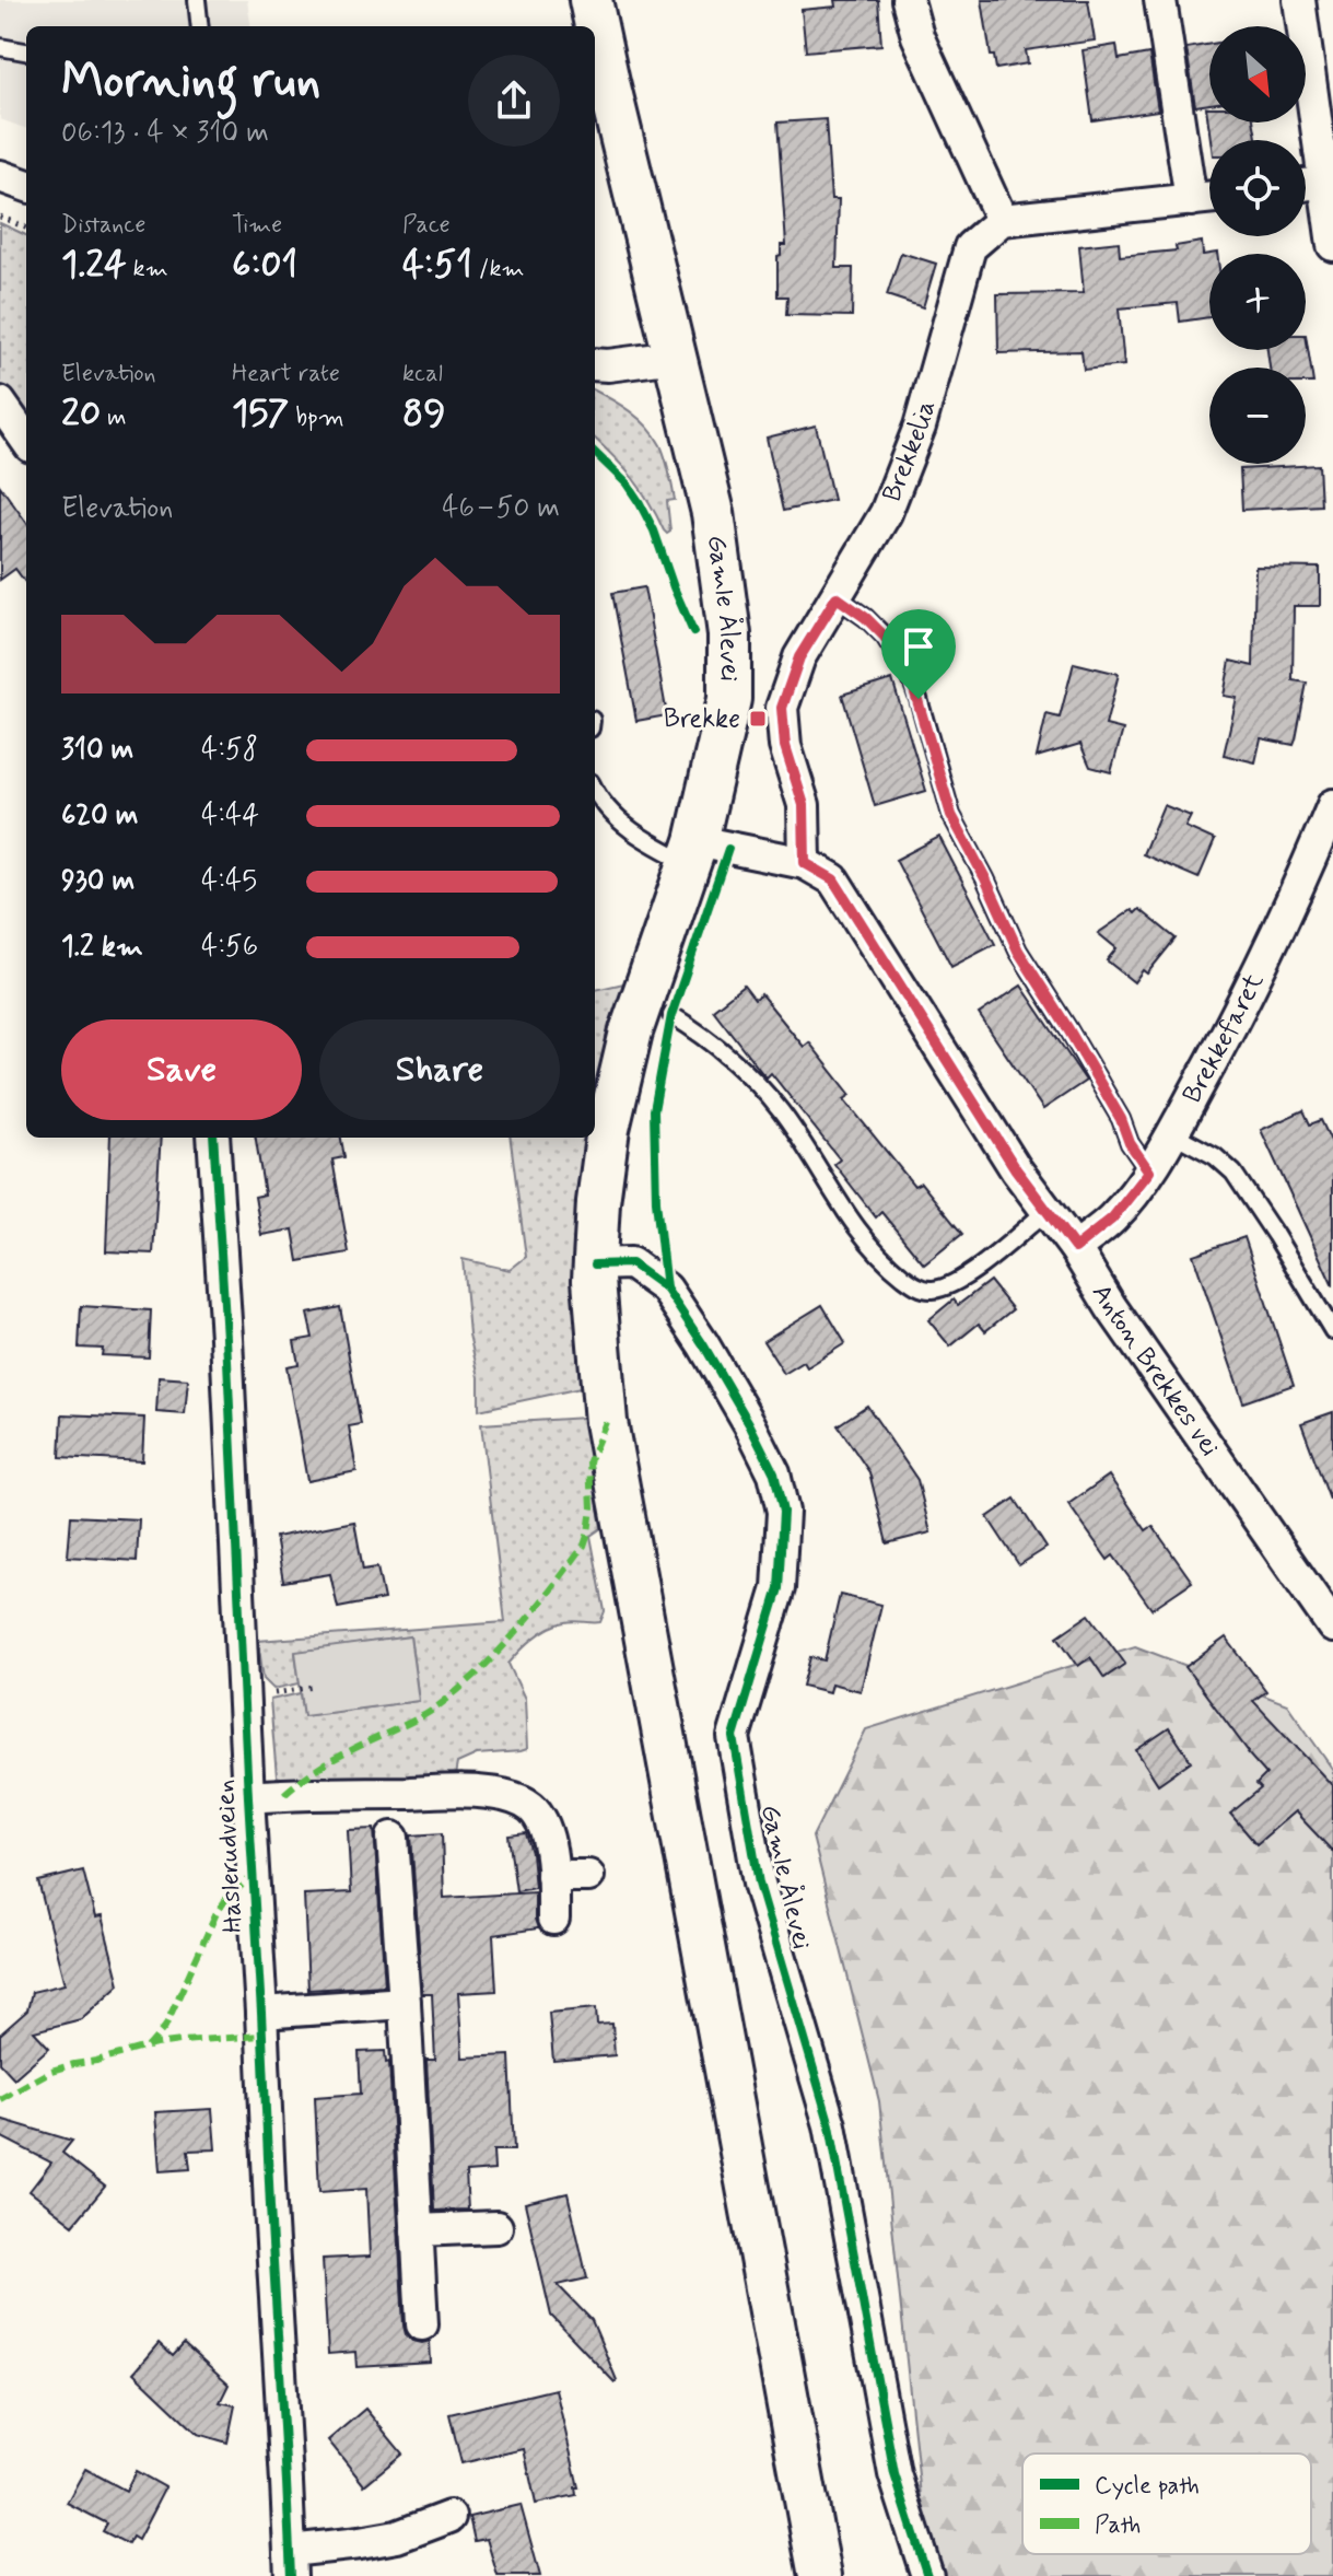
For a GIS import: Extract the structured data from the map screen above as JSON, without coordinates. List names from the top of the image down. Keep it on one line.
{"streets":{"main road":["Gamle Ålevei"],"street":["Brekkelia","Brekkefaret","Anton Brekkes vei","Haslerudveien"]},"crossings":[["Brekkelia","Anton Brekkes vei"],["Gamle Ålevei","Anton Brekkes vei"],["Brekkefaret","Anton Brekkes vei"]],"places":{"transit":["Brekke"]},"legend":["Cycle path","Path"],"north":"bottom right","page":{"map_buttons":["+","−"],"heading":["Morning run","06:13 · 4 × 310 m"],"stats":[["Distance","1.24 km"],["Time","6:01"],["Pace","4:51 /km"],["Elevation","20 m"],["Heart rate","157 bpm"],["kcal","89"]],"chart":["Elevation","46–50 m"],"list":[{"name":"310 m","note":"4:58"},{"name":"620 m","note":"4:44"},{"name":"930 m","note":"4:45"},{"name":"1.2 km","note":"4:56"}],"buttons":["Save","Share"]}}
